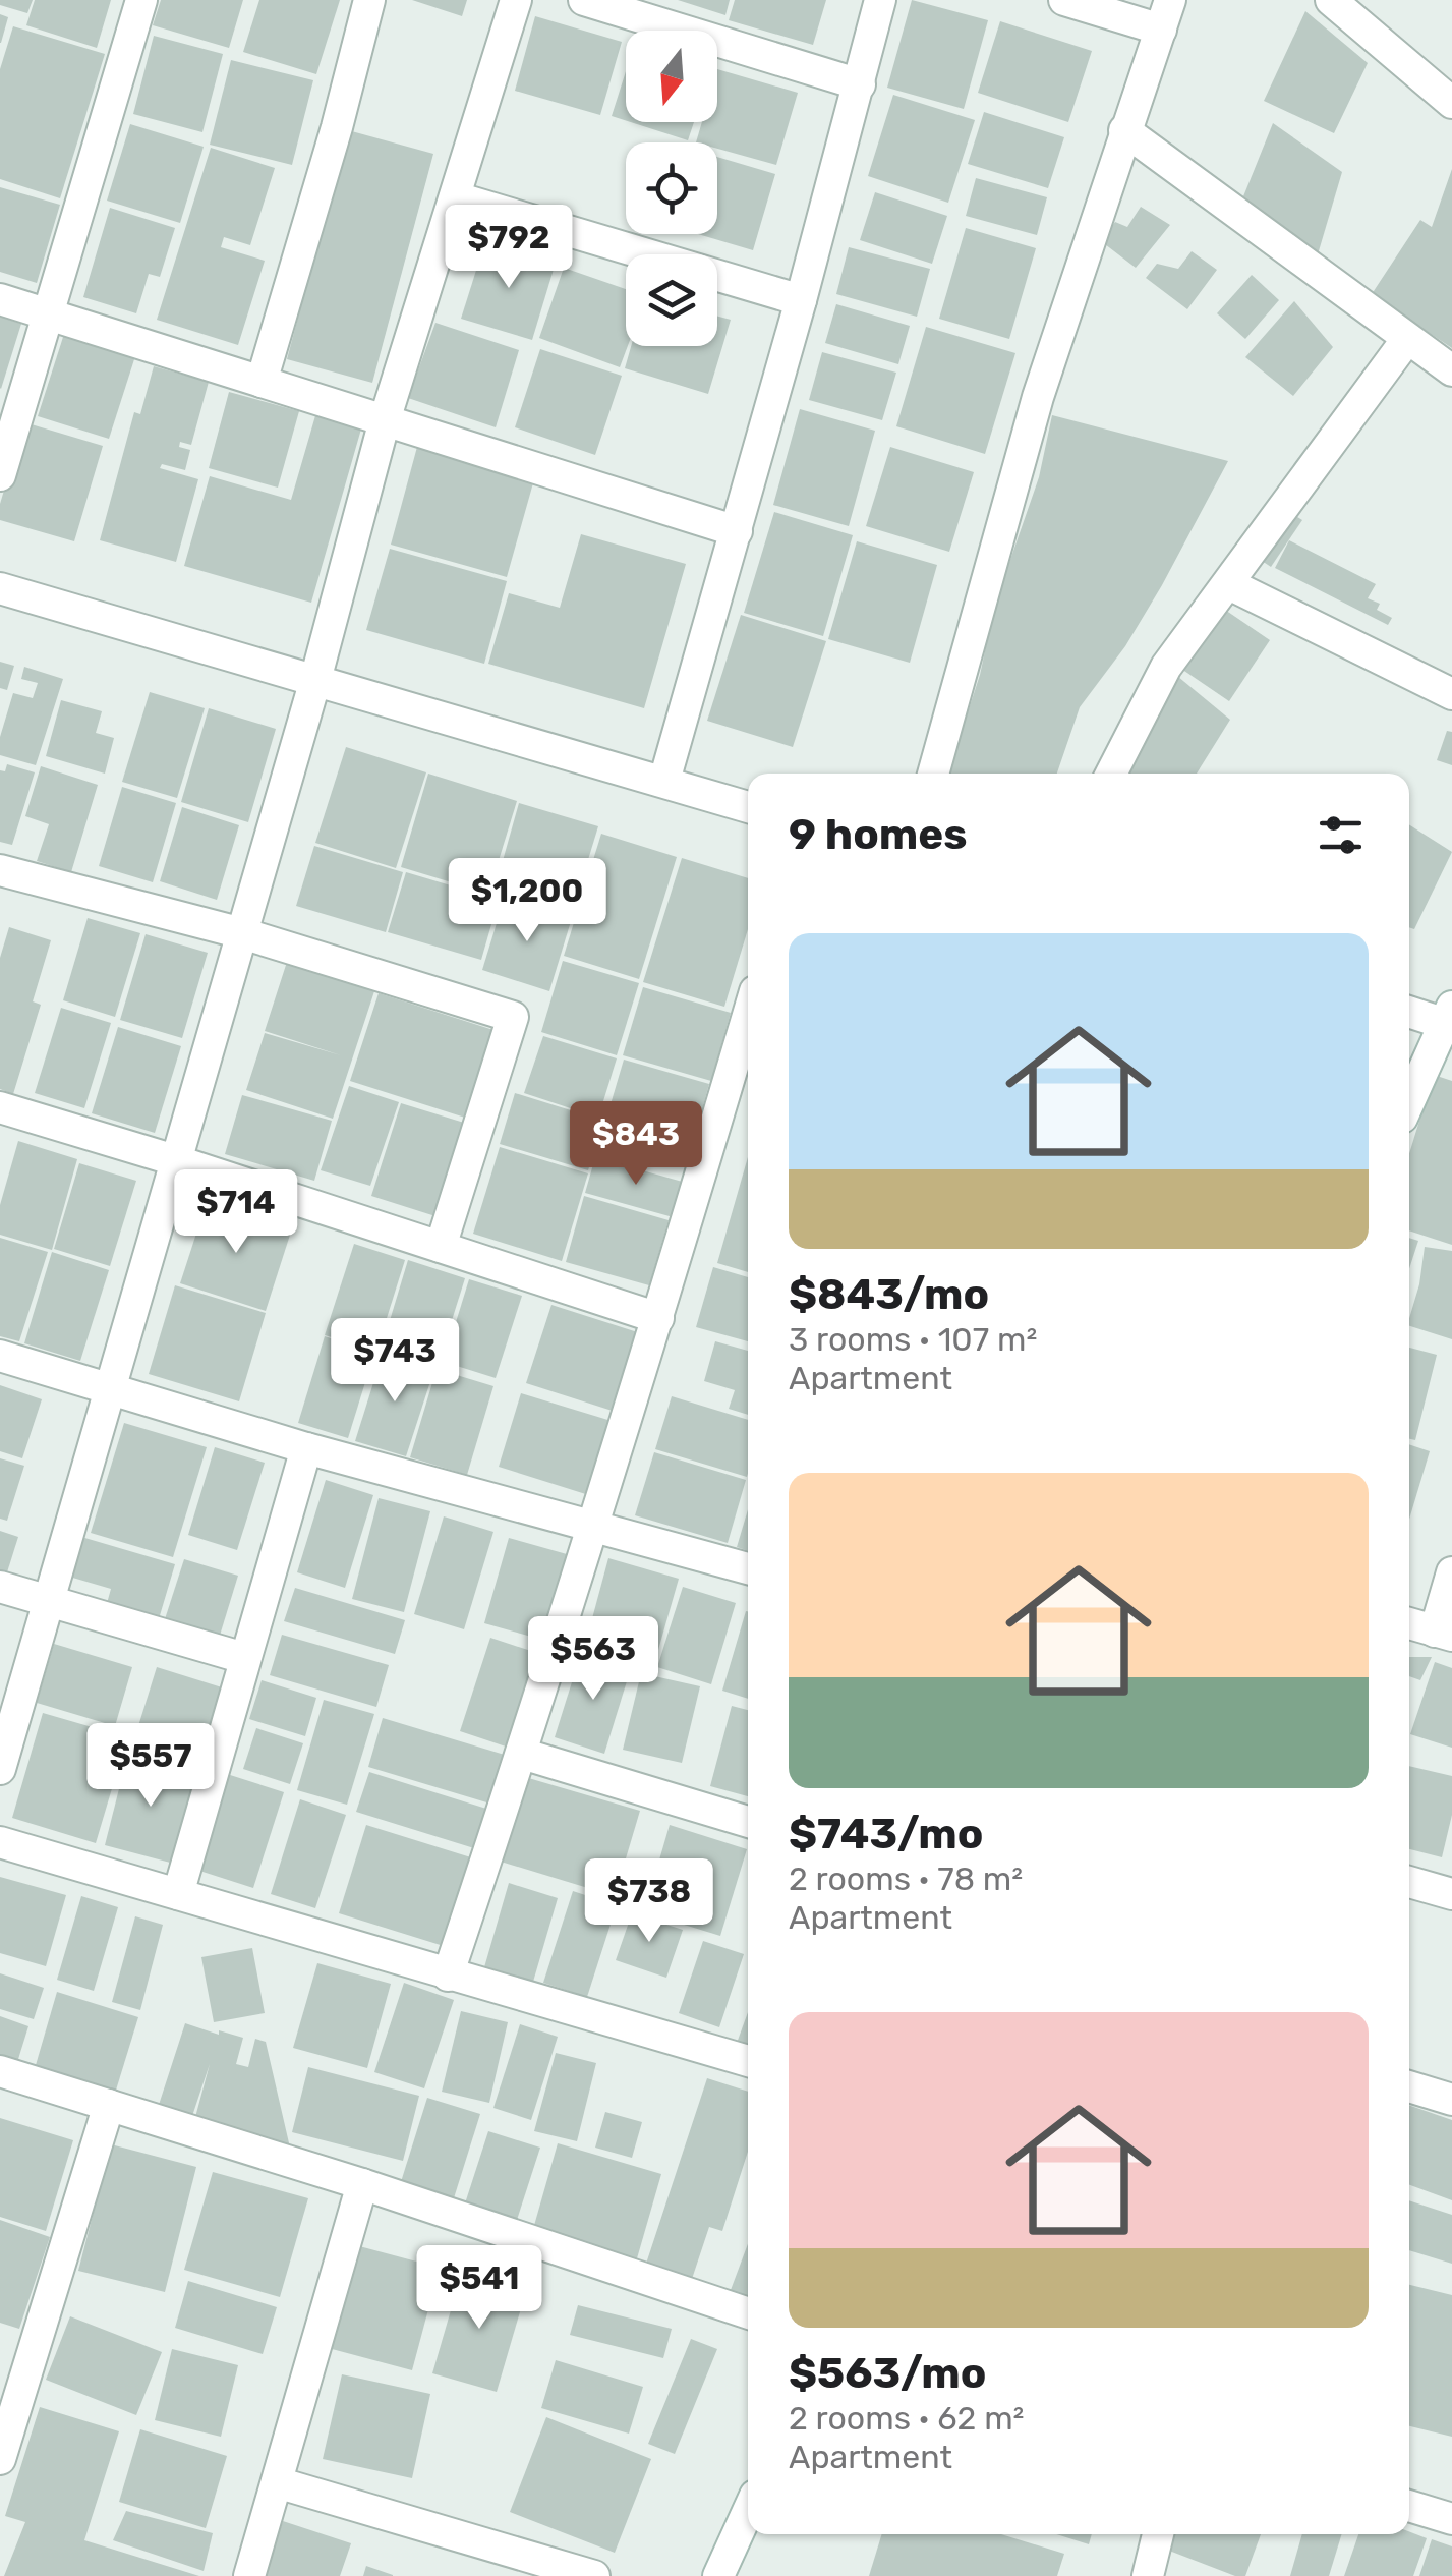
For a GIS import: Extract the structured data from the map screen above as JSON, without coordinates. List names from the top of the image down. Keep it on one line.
{"north":"bottom","page":{"price":["$792","$1,200","$843","$714","$743","$563","$557","$738","$541"],"heading":"9 homes","list":[{"name":"$843/mo","note":"3 rooms · 107 m² · Apartment"},{"name":"$743/mo","note":"2 rooms · 78 m² · Apartment"},{"name":"$563/mo","note":"2 rooms · 62 m² · Apartment"}]}}
